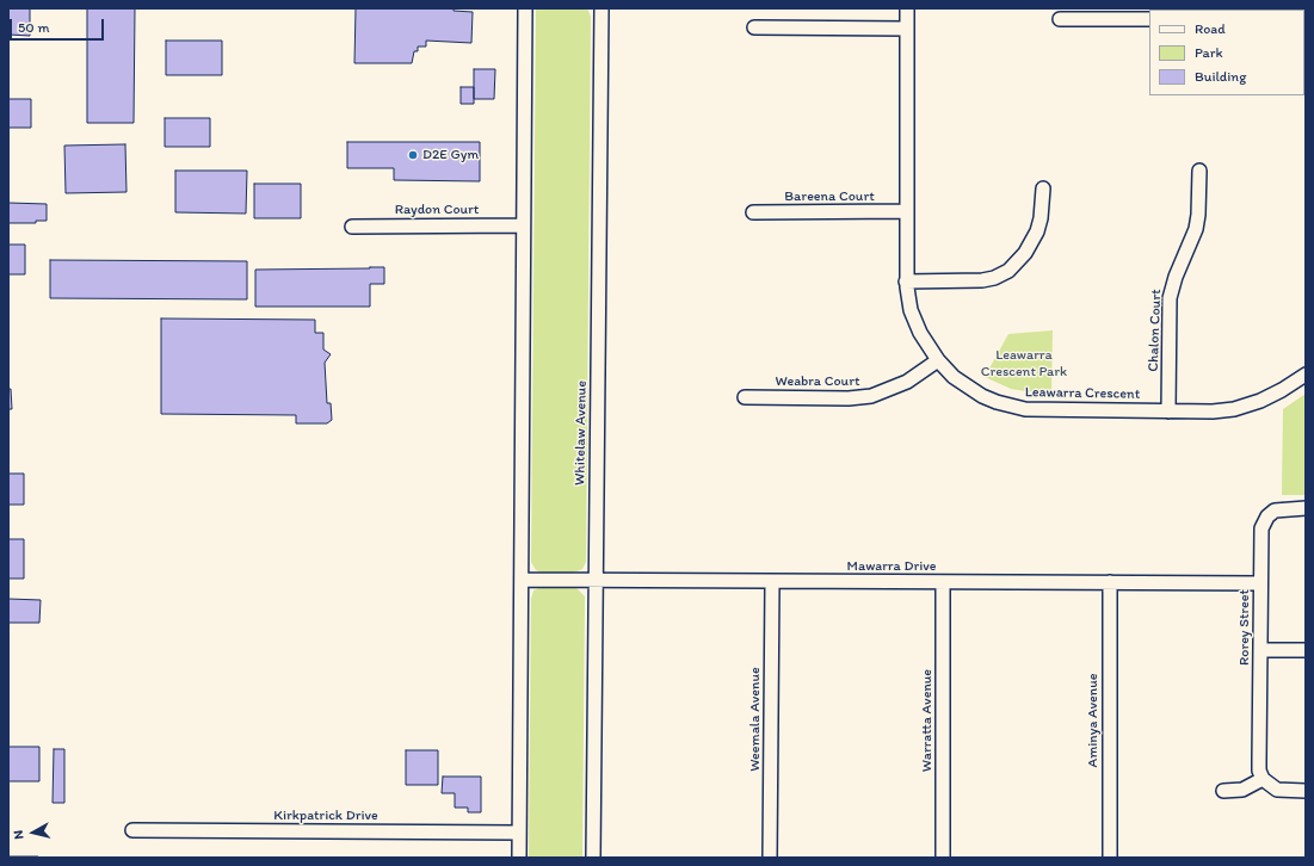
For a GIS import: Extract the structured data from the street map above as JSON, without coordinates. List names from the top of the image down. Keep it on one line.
{"streets":{"street":["Bareena Court","Raydon Court","Chalon Court","Weabra Court","Leawarra Crescent","Whitelaw Avenue","Mawarra Drive","Rorey Street","Weemala Avenue","Warratta Avenue","Aminya Avenue","Kirkpatrick Drive"]},"crossings":[["Bareena Court","Leawarra Crescent"],["Chalon Court","Leawarra Crescent"],["Weabra Court","Leawarra Crescent"],["Whitelaw Avenue","Mawarra Drive"],["Mawarra Drive","Rorey Street"],["Mawarra Drive","Weemala Avenue"],["Mawarra Drive","Warratta Avenue"],["Mawarra Drive","Aminya Avenue"]],"parks":["Leawarra Crescent Park"],"places":["D2E Gym"],"legend":["Road","Park","Building"],"scale_bar":"50 m","north":"left"}
